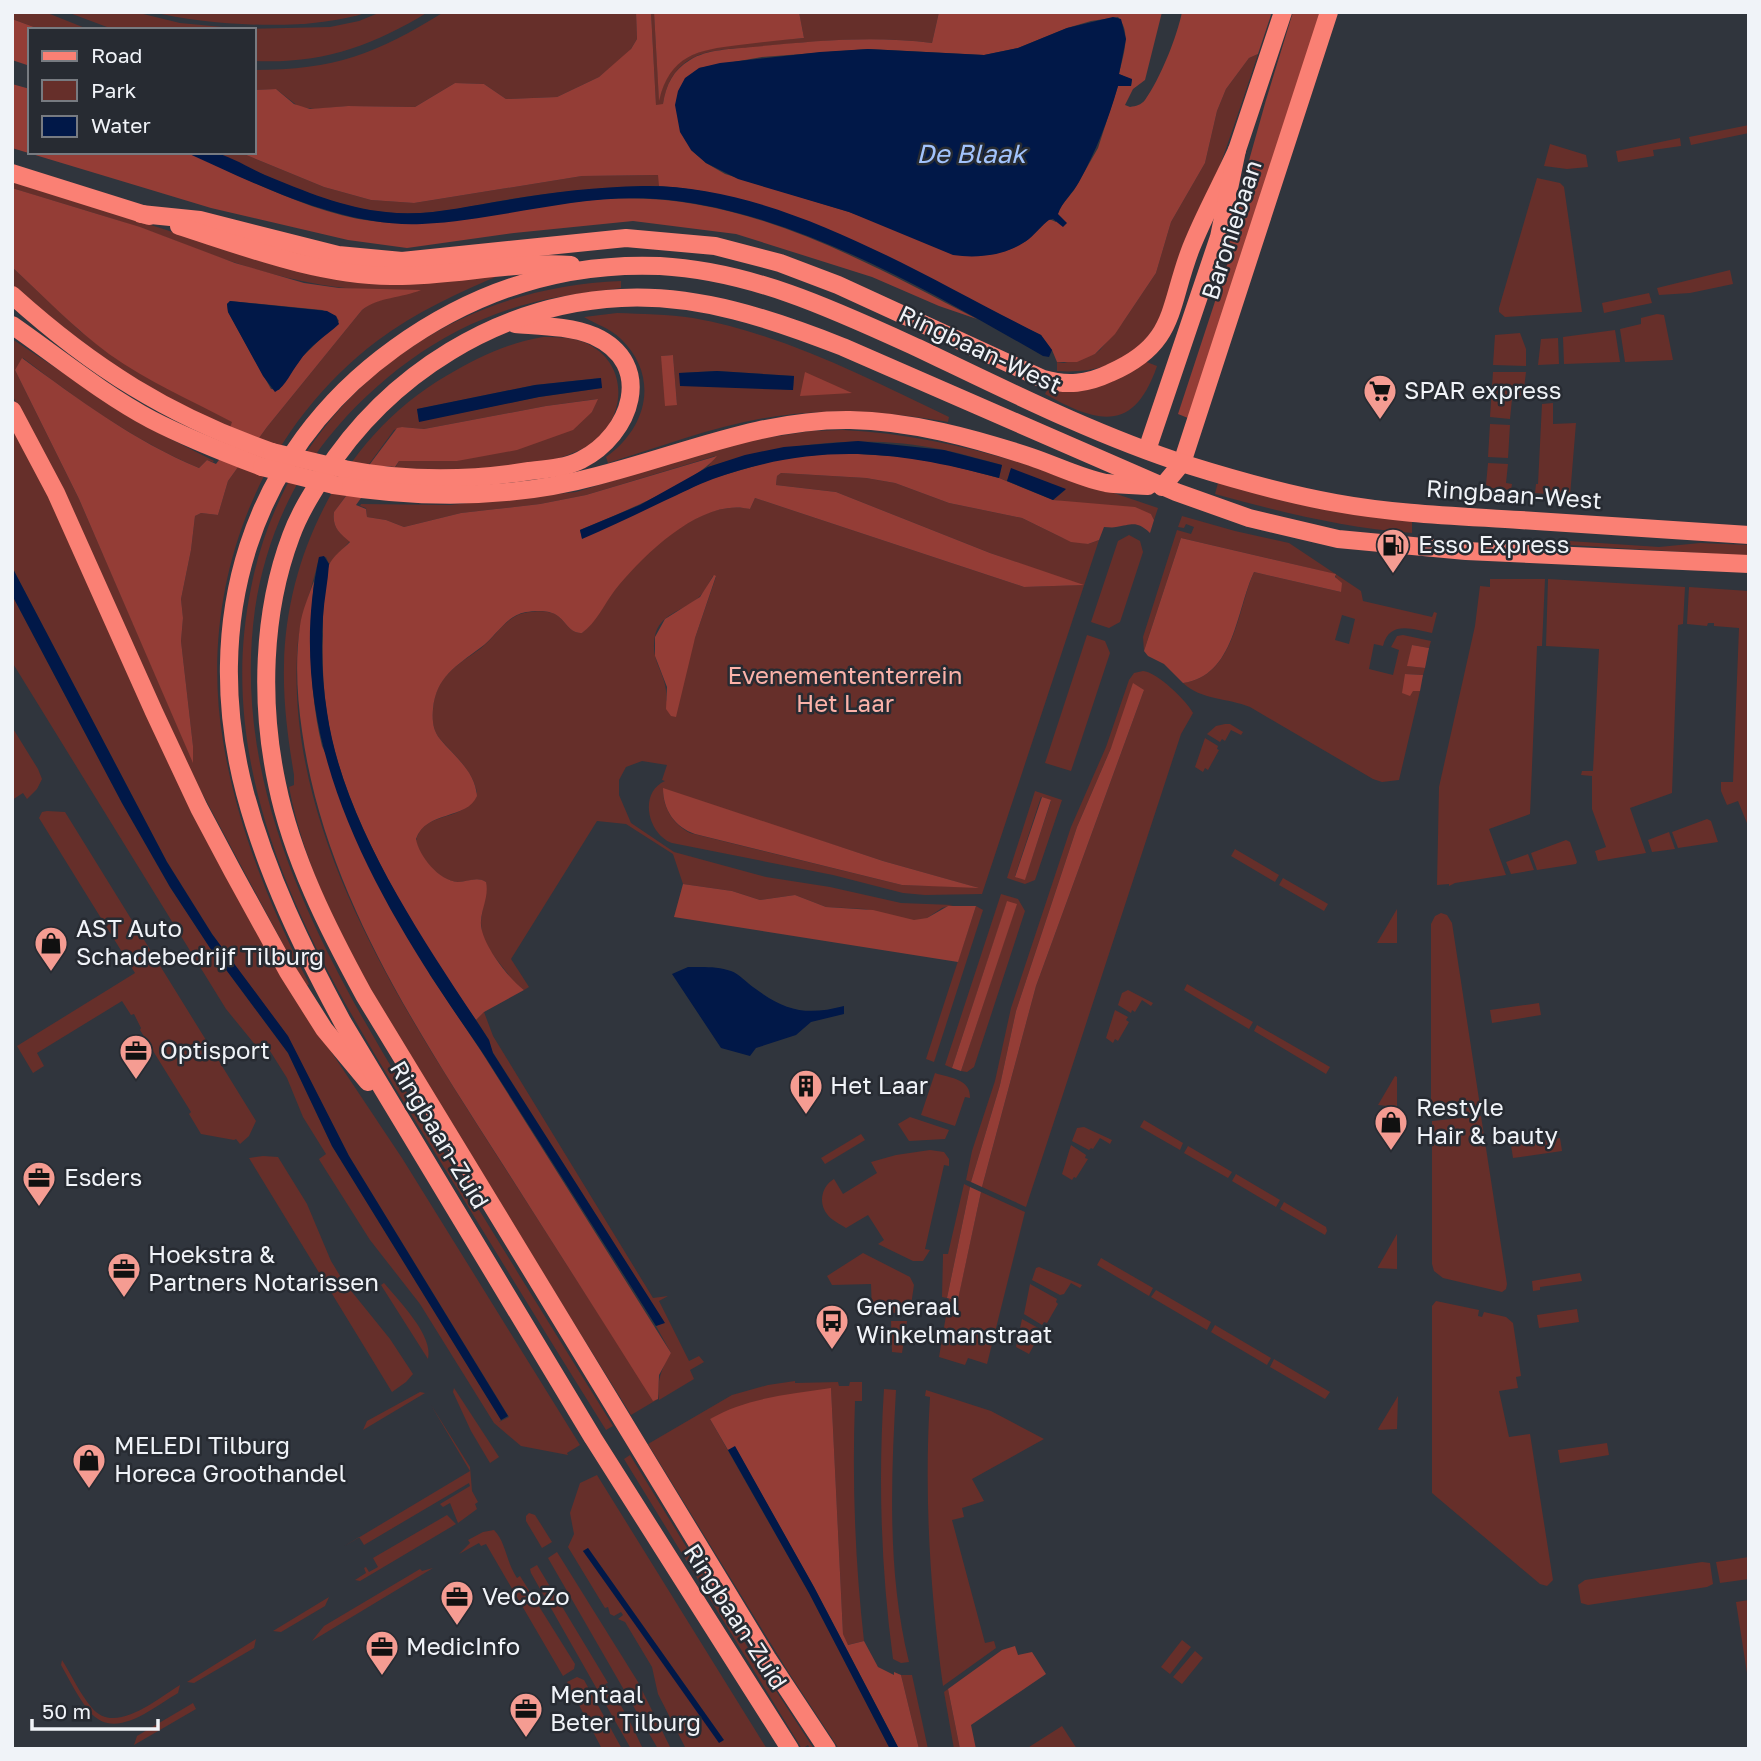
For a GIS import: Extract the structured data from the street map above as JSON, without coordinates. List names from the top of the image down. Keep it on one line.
{"streets":{"main road":["Baroniebaan","Ringbaan-West","Ringbaan-Zuid"]},"crossings":[["Baroniebaan","Ringbaan-West"],["Ringbaan-West","Ringbaan-Zuid"]],"water":["De Blaak"],"parks":["Evenemententerrein Het Laar"],"places":{"supermarket":["SPAR express"],"fuel station":["Esso Express"],"shop":["AST Auto Schadebedrijf Tilburg","Restyle Hair & bauty","MELEDI Tilburg Horeca Groothandel"],"office":["Optisport","Esders","Hoekstra & Partners Notarissen","VeCoZo","MedicInfo","Mentaal Beter Tilburg"],"building":["Het Laar"],"bus stop":["Generaal Winkelmanstraat"]},"legend":["Road","Park","Water"],"scale_bar":"50 m"}
